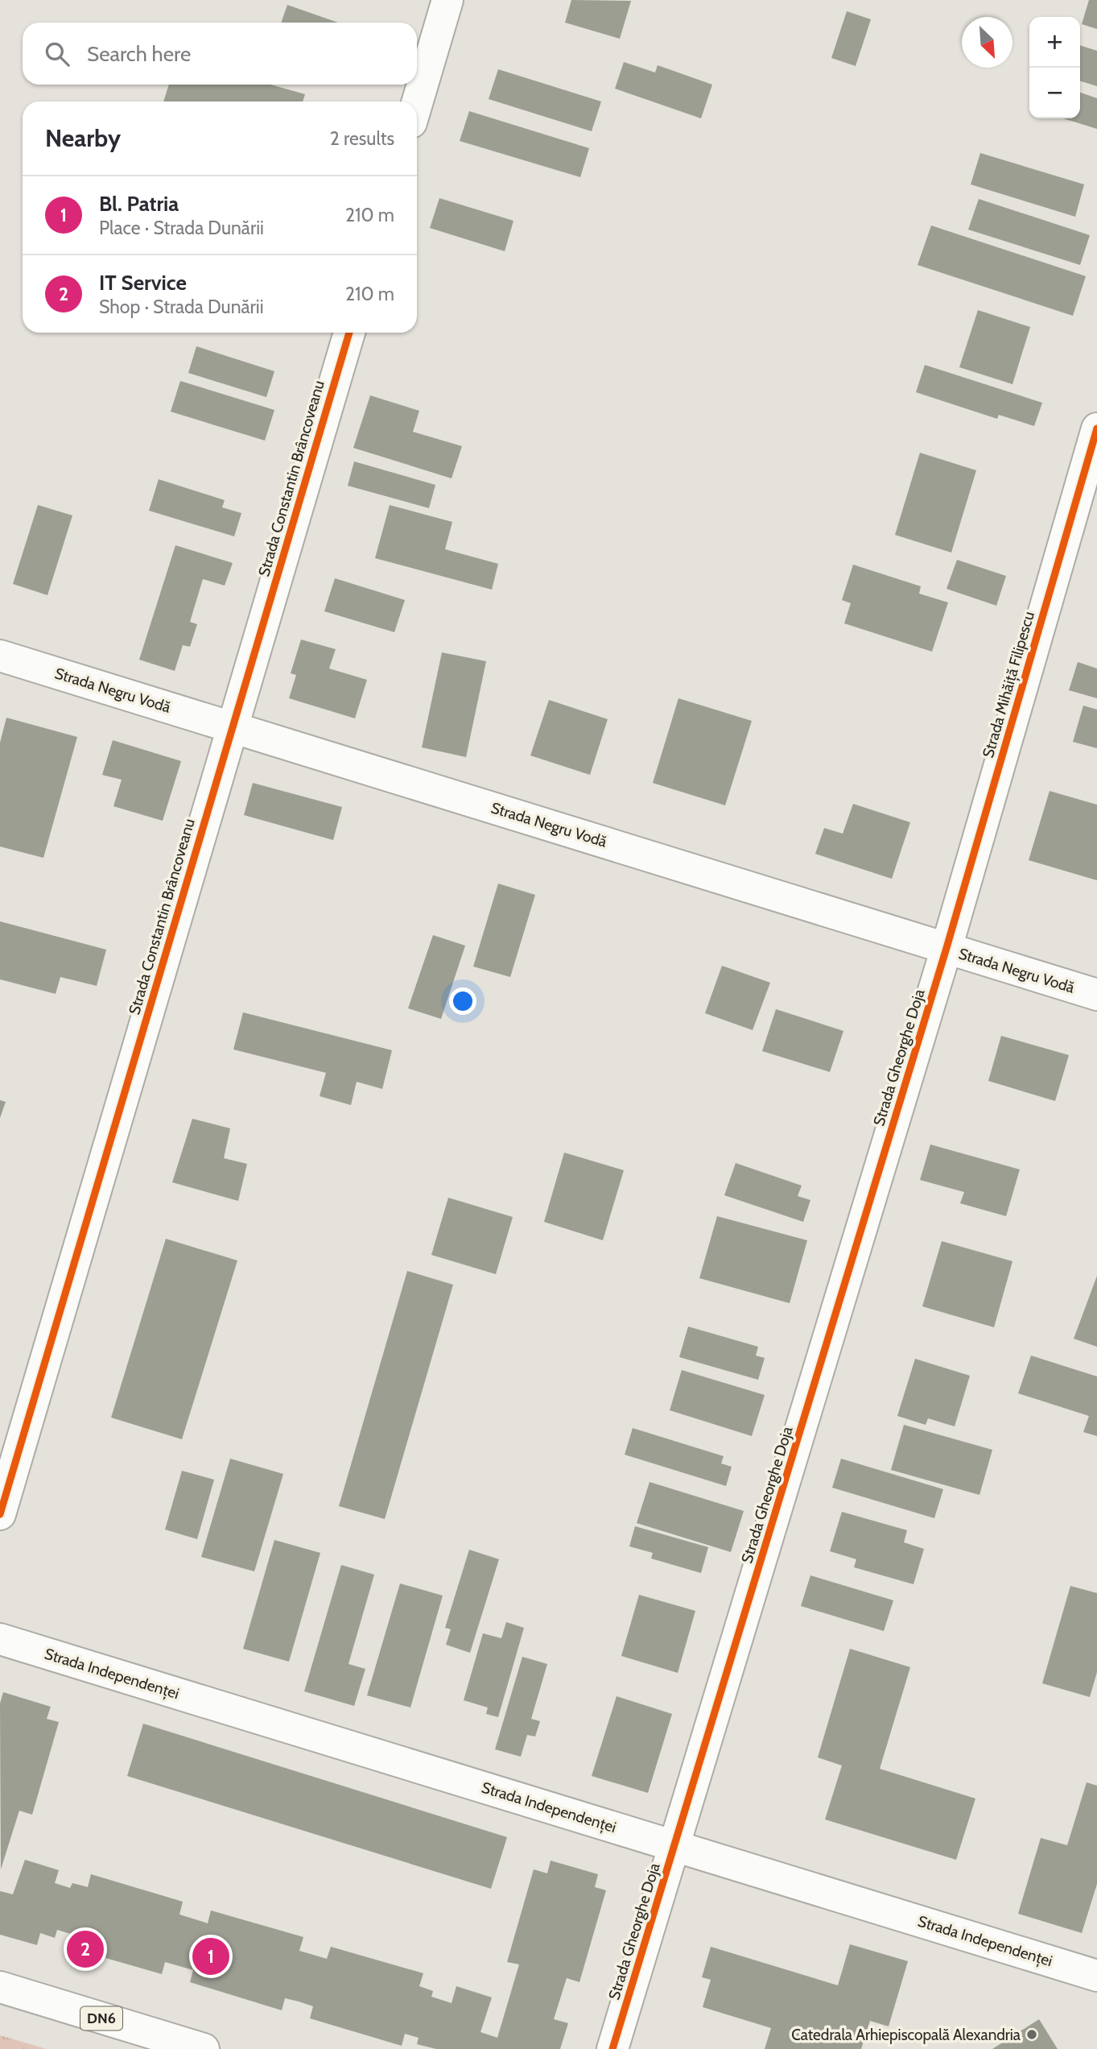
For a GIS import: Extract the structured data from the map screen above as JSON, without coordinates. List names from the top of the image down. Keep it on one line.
{"streets":{"street":["Strada Constantin Brâncoveanu","Strada Mihăiță Filipescu","Strada Negru Vodă","Strada Gheorghe Doja","Strada Independenței","DN6"]},"crossings":[["Strada Constantin Brâncoveanu","Strada Negru Vodă"],["Strada Mihăiță Filipescu","Strada Negru Vodă"],["Strada Mihăiță Filipescu","Strada Gheorghe Doja"],["Strada Negru Vodă","Strada Gheorghe Doja"],["Strada Gheorghe Doja","Strada Independenței"]],"places":["Catedrala Arhiepiscopală Alexandria"],"north":"bottom right","page":{"map_buttons":["+","−"],"search":"Search here","heading":["Nearby","2 results"],"list":[{"mark":"1","name":"Bl. Patria","note":"Place · Strada Dunării","value":"210 m"},{"mark":"2","name":"IT Service","note":"Shop · Strada Dunării","value":"210 m"}],"pins":["2","1"]}}
